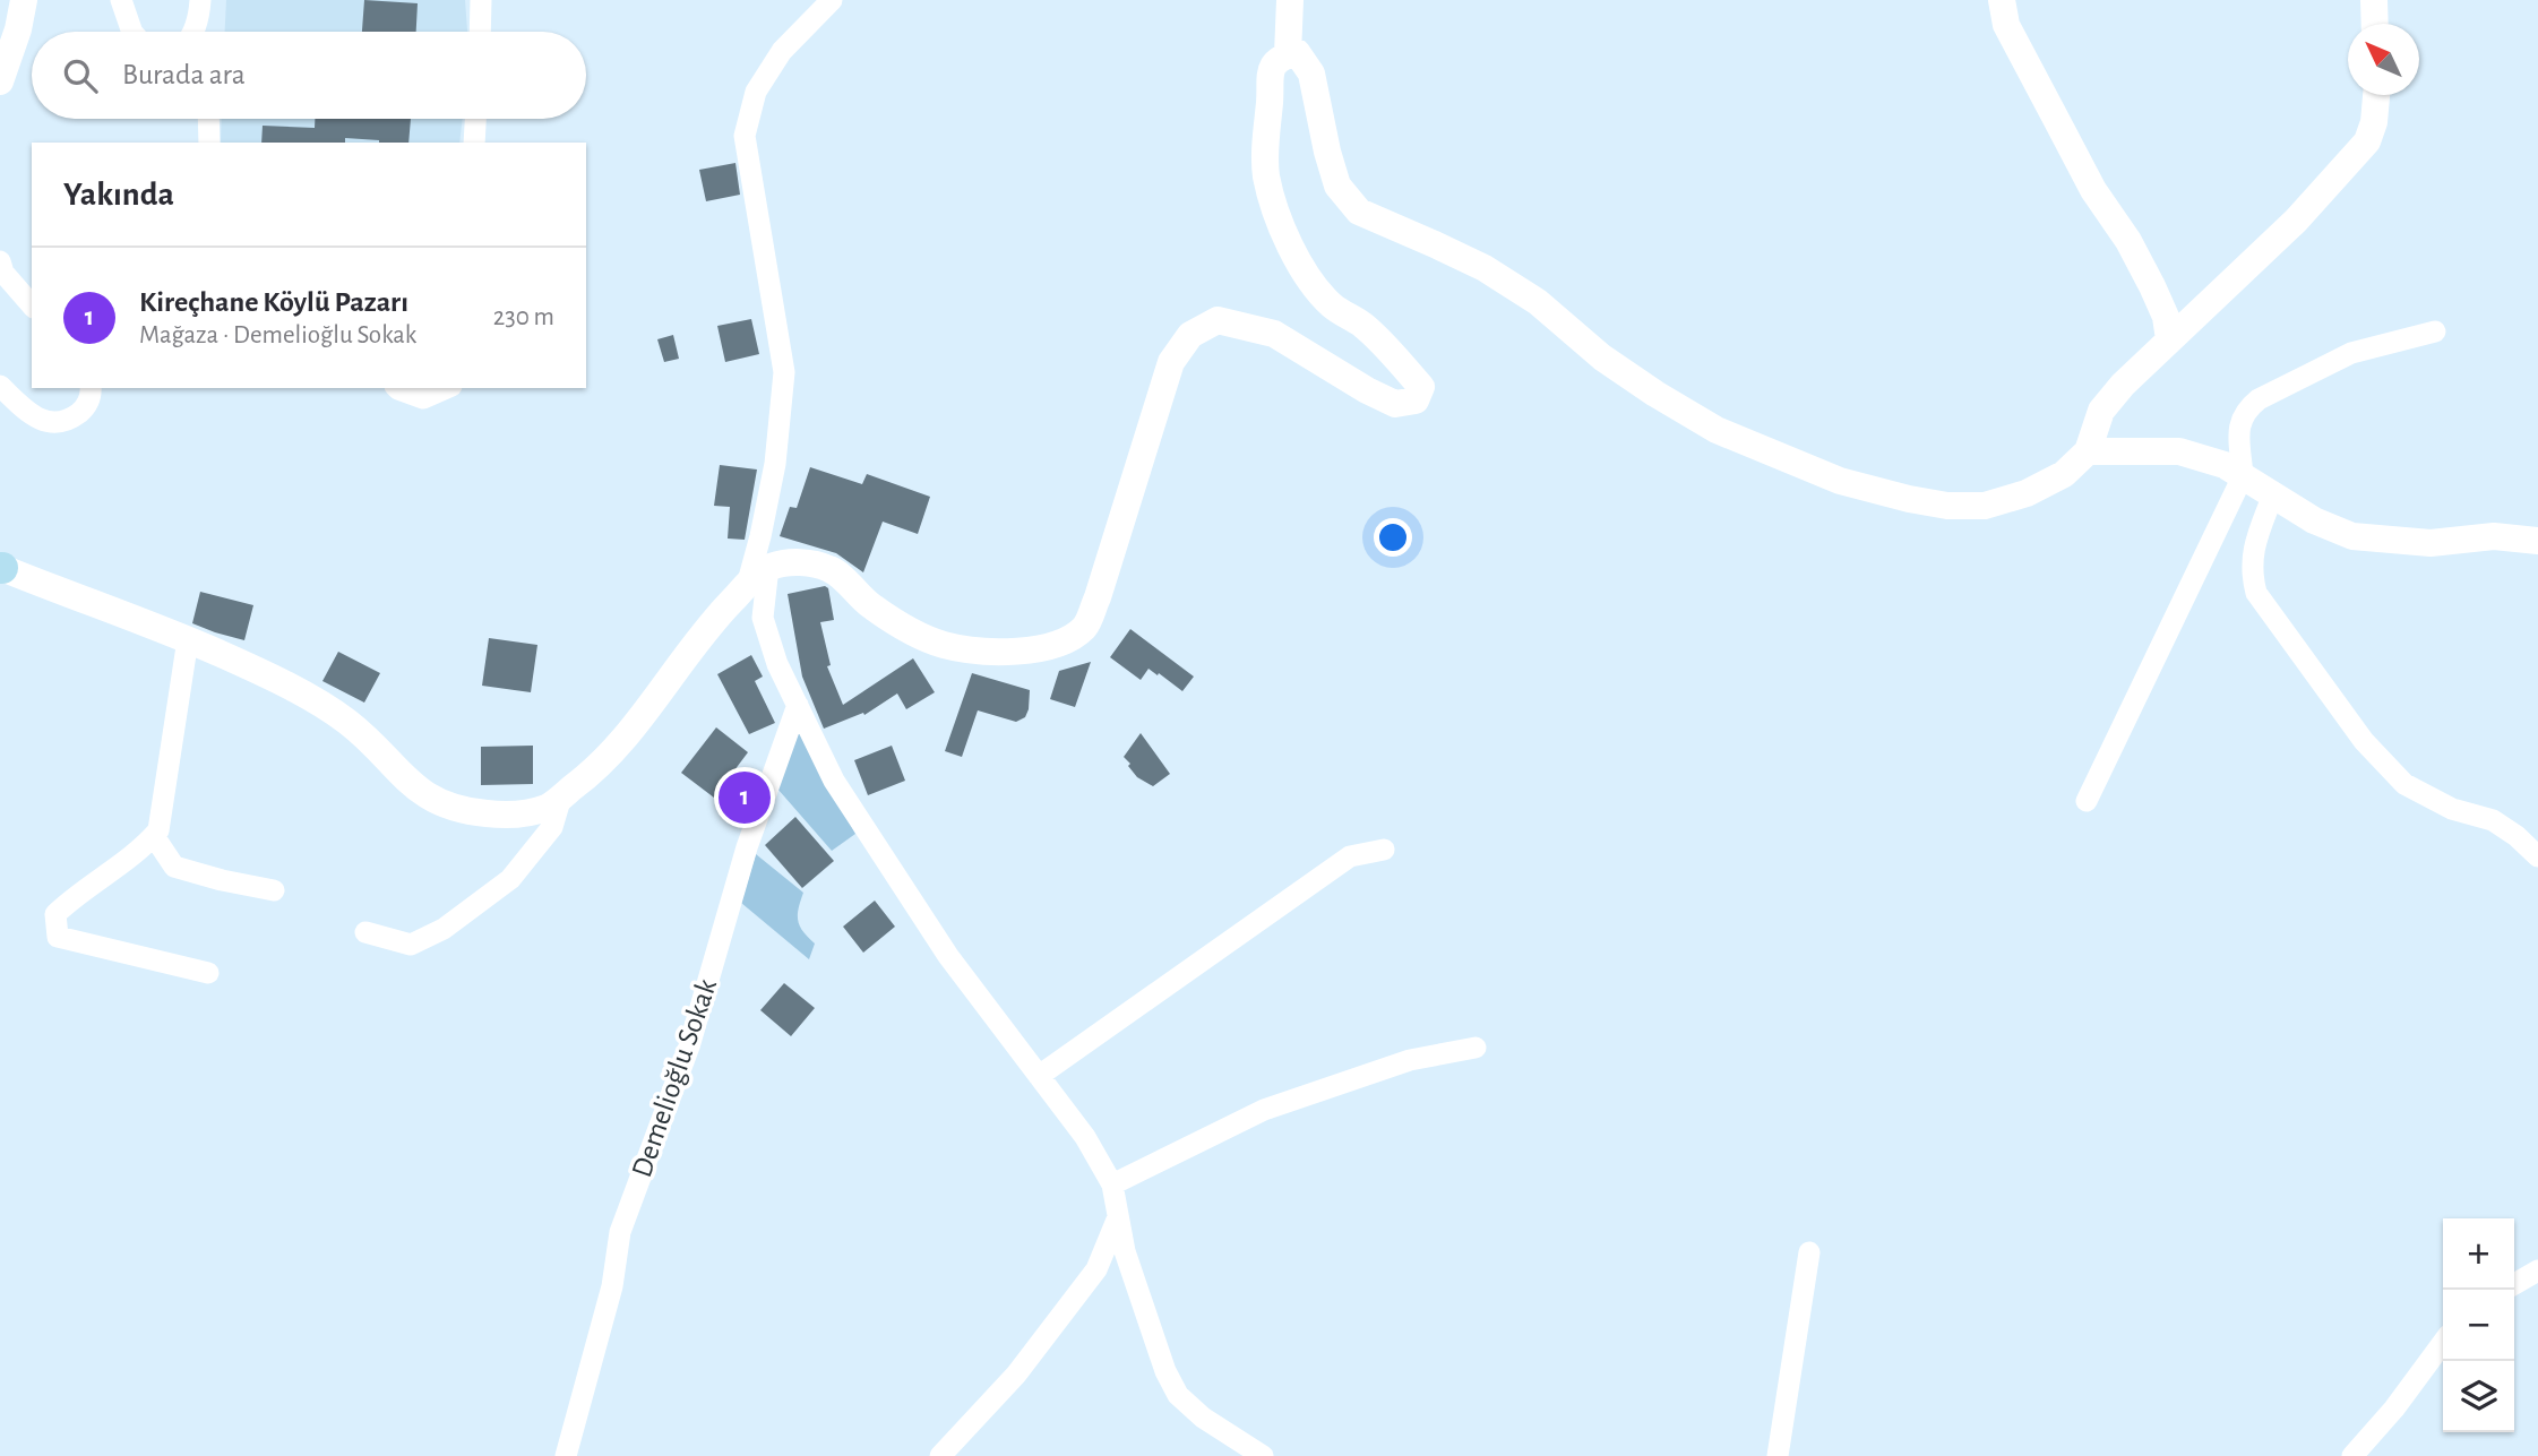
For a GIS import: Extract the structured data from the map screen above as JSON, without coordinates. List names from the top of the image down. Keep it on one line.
{"streets":{"street":["Demelioğlu Sokak"]},"north":"top left","page":{"search":"Burada ara","heading":"Yakında","list":[{"mark":"1","name":"Kireçhane Köylü Pazarı","note":"Mağaza · Demelioğlu Sokak","value":"230 m"}],"pins":"1","map_buttons":["+","−"]}}
